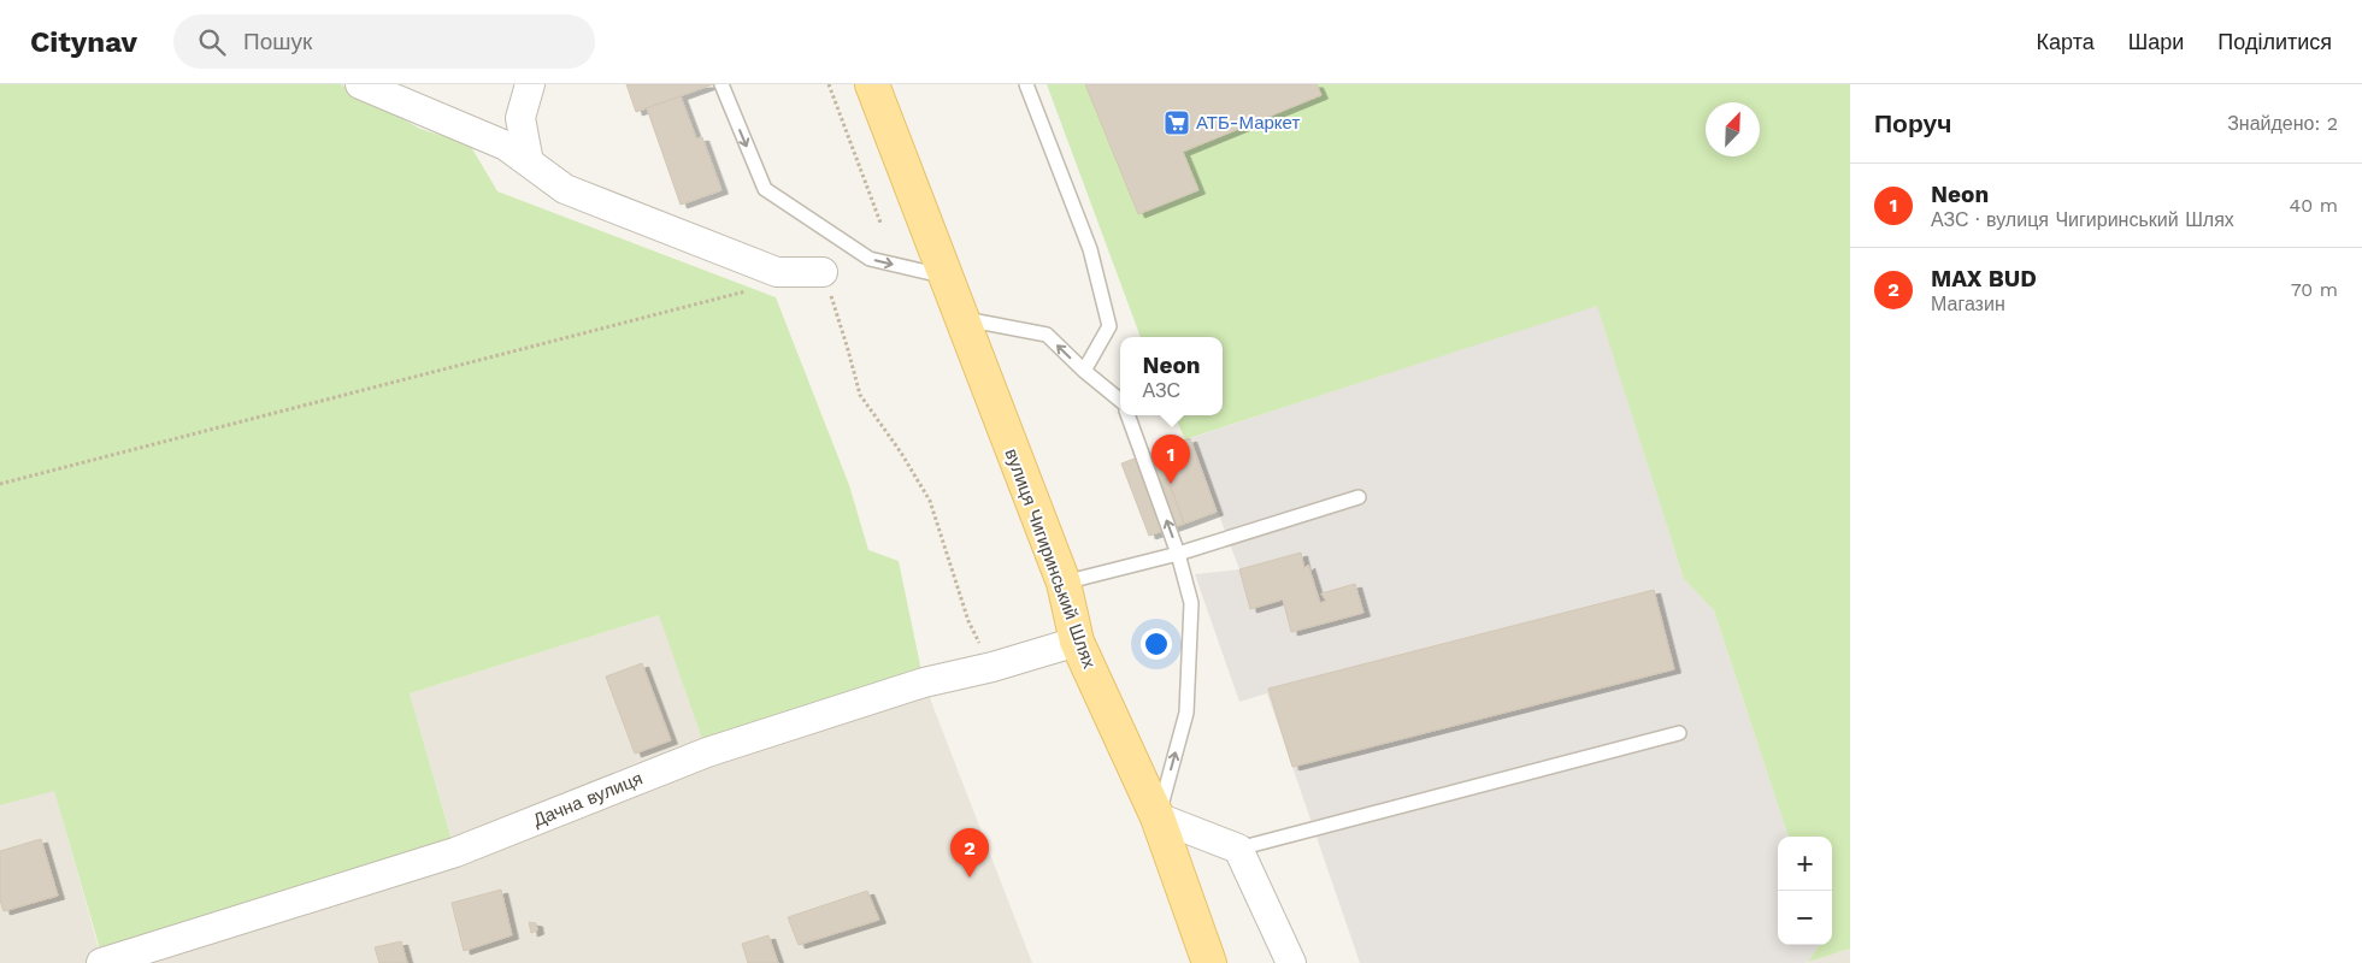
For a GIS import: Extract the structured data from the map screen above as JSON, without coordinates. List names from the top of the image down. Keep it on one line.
{"streets":{"main road":["вулиця Чигиринський Шлях"],"street":["Дачна вулиця"]},"crossings":[["вулиця Чигиринський Шлях","Дачна вулиця"]],"places":{"supermarket":["АТБ-Маркет"]},"north":"top right","page":{"header":"Citynav","search":"Пошук","nav":["Карта","Шари","Поділитися"],"heading":["Поруч","Знайдено: 2"],"list":[{"mark":"1","name":"Neon","note":"АЗС · вулиця Чигиринський Шлях","value":"40 m"},{"mark":"2","name":"MAX BUD","note":"Магазин","value":"70 m"}],"popup":["Neon","АЗС"],"pins":["1","2"],"map_buttons":["+","−"]}}
